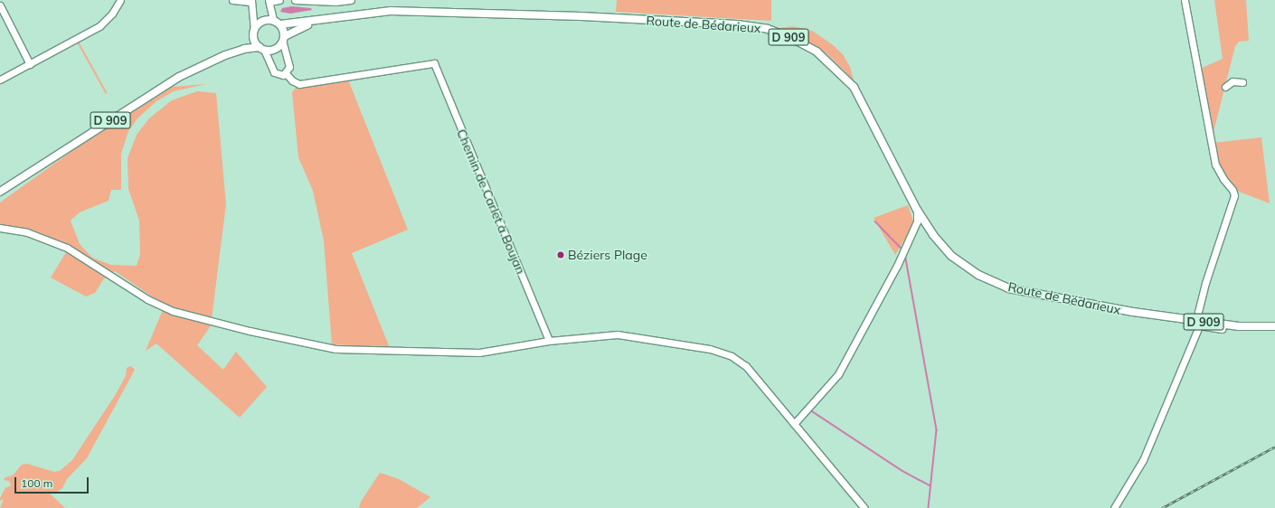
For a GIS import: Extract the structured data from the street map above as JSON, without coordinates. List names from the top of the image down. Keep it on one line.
{"streets":{"main road":["Route de Bédarieux","D 909"],"street":["Chemin de Carlet à Boujan"]},"crossings":[["Route de Bédarieux","D 909"]],"places":["Béziers Plage"],"scale_bar":"100 m"}
